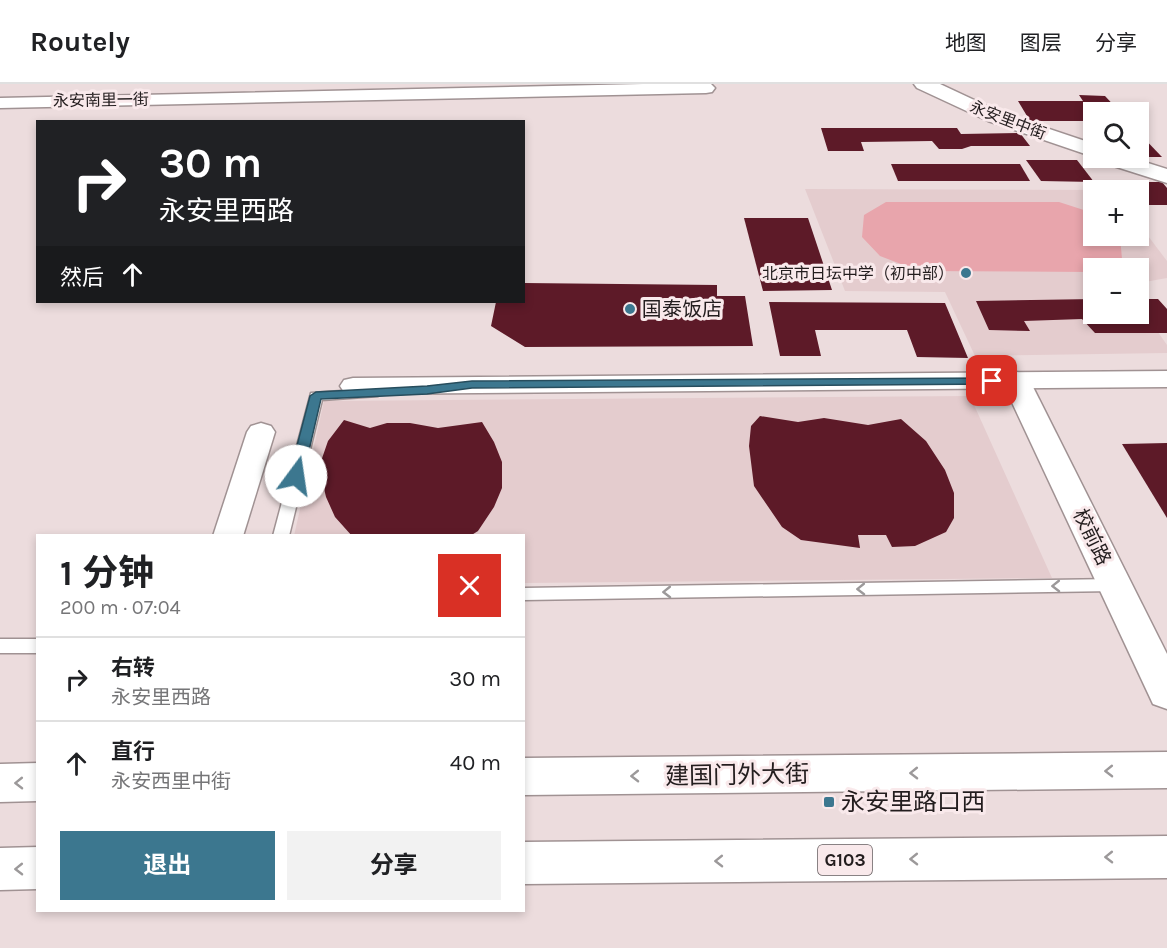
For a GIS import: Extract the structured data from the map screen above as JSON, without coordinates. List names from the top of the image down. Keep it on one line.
{"streets":{"main road":["永安里中街","校前路","建国门外大街","G103"],"street":["永安南里一街"]},"places":{"other":["北京市日坛中学（初中部）","国泰饭店"],"transit":["永安里路口西"]},"page":{"header":"Routely","nav":["地图","图层","分享"],"map_buttons":["+","−"],"turn":["30 m","永安里西路"],"then":"然后","heading":["1 分钟","200 m · 07:04"],"list":[{"name":"右转","note":"永安里西路","value":"30 m"},{"name":"直行","note":"永安西里中街","value":"40 m"}],"buttons":["退出","分享"]}}
